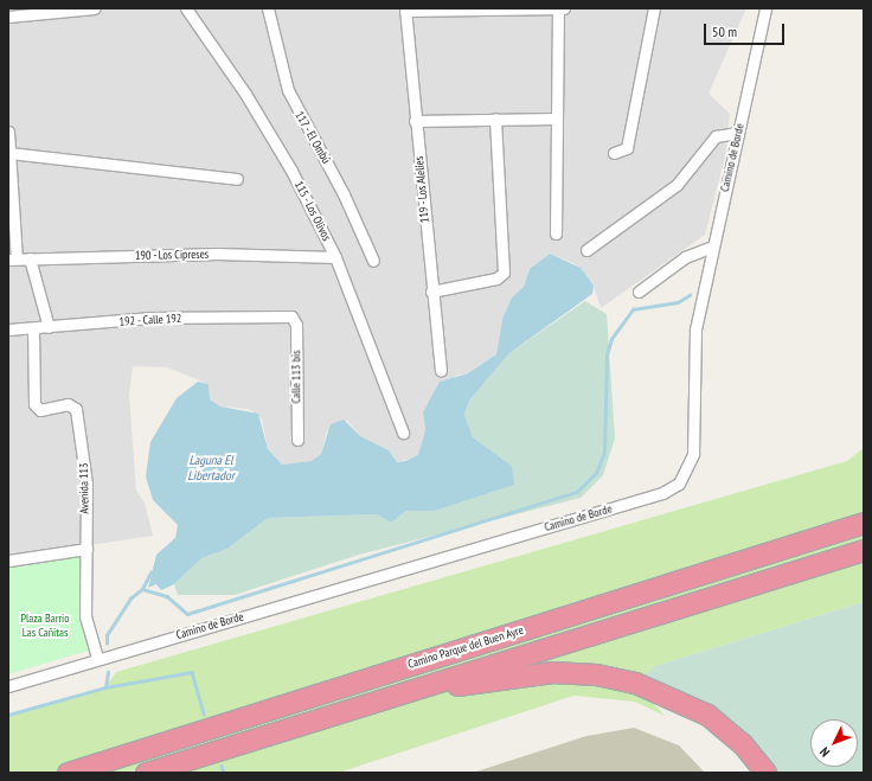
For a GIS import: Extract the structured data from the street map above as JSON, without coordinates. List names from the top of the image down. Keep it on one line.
{"streets":{"highway":["Camino Parque del Buen Ayre"],"street":["117 - El Ombú","Camino de Borde","119 - Los Alelíes","115 - Los Olivos","190 - Los Cipreses","192 - Calle 192","Calle 113 bis","Avenida 113"]},"crossings":[["Camino de Borde","Avenida 113"],["115 - Los Olivos","190 - Los Cipreses"],["192 - Calle 192","Calle 113 bis"],["192 - Calle 192","Avenida 113"]],"water":["Laguna El Libertador"],"parks":["Plaza Barrio Las Cañitas"],"scale_bar":"50 m","north":"bottom left"}
